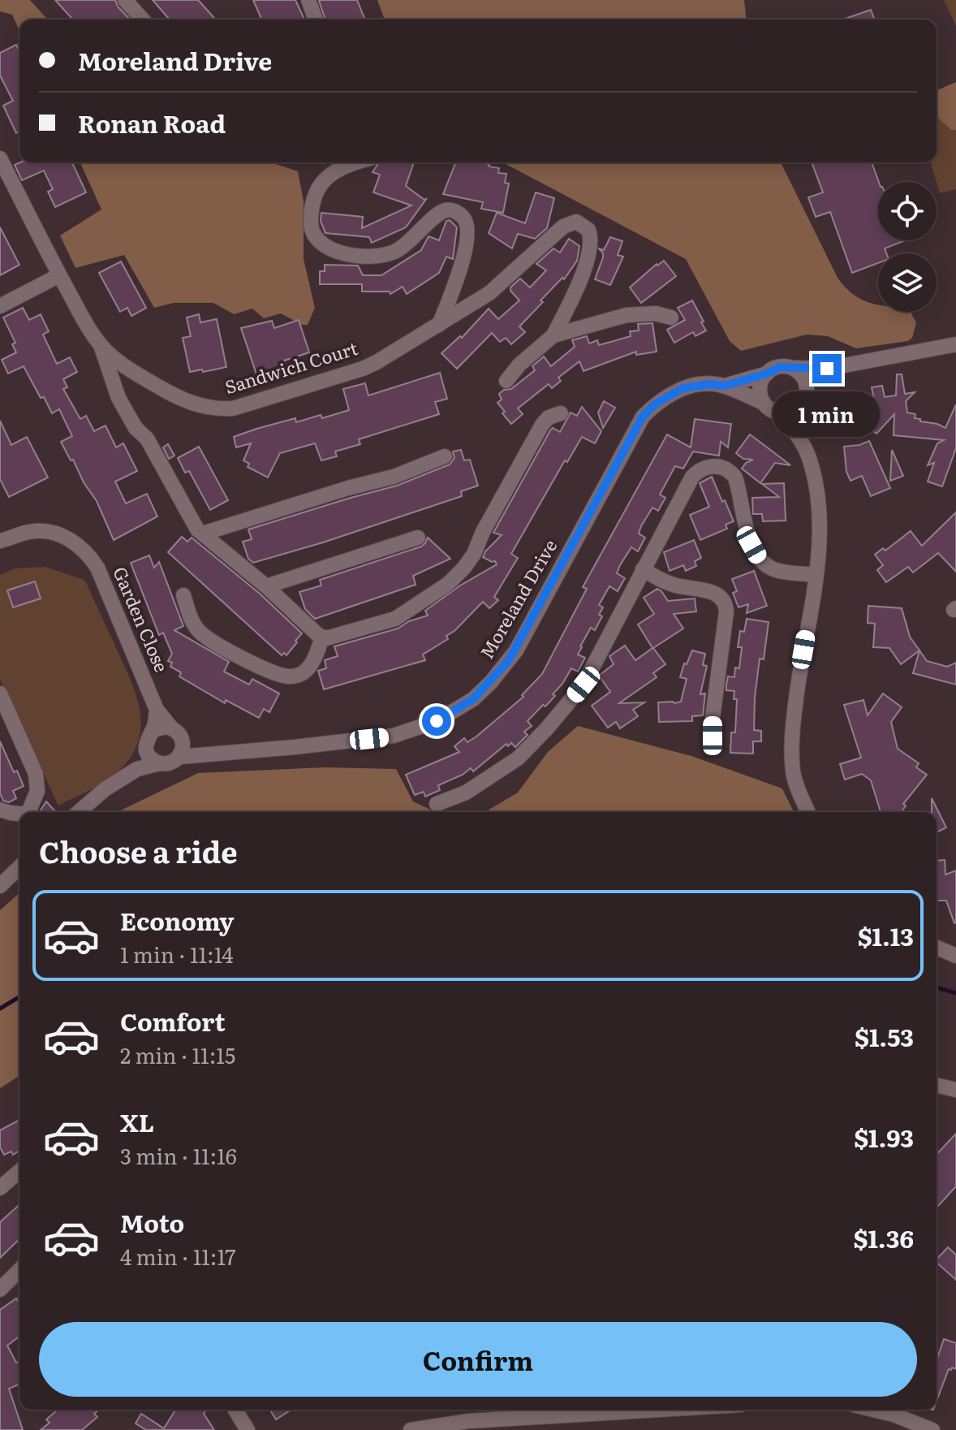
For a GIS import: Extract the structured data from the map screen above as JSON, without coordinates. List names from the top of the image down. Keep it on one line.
{"streets":{"street":["Sandwich Court","Moreland Drive","Garden Close"]},"page":{"banner":["Moreland Drive","Ronan Road"],"bubble":"1 min","heading":"Choose a ride","list":[{"name":"Economy","note":"1 min · 11:14","value":"$1.13"},{"name":"Comfort","note":"2 min · 11:15","value":"$1.53"},{"name":"XL","note":"3 min · 11:16","value":"$1.93"},{"name":"Moto","note":"4 min · 11:17","value":"$1.36"}],"buttons":"Confirm"}}
